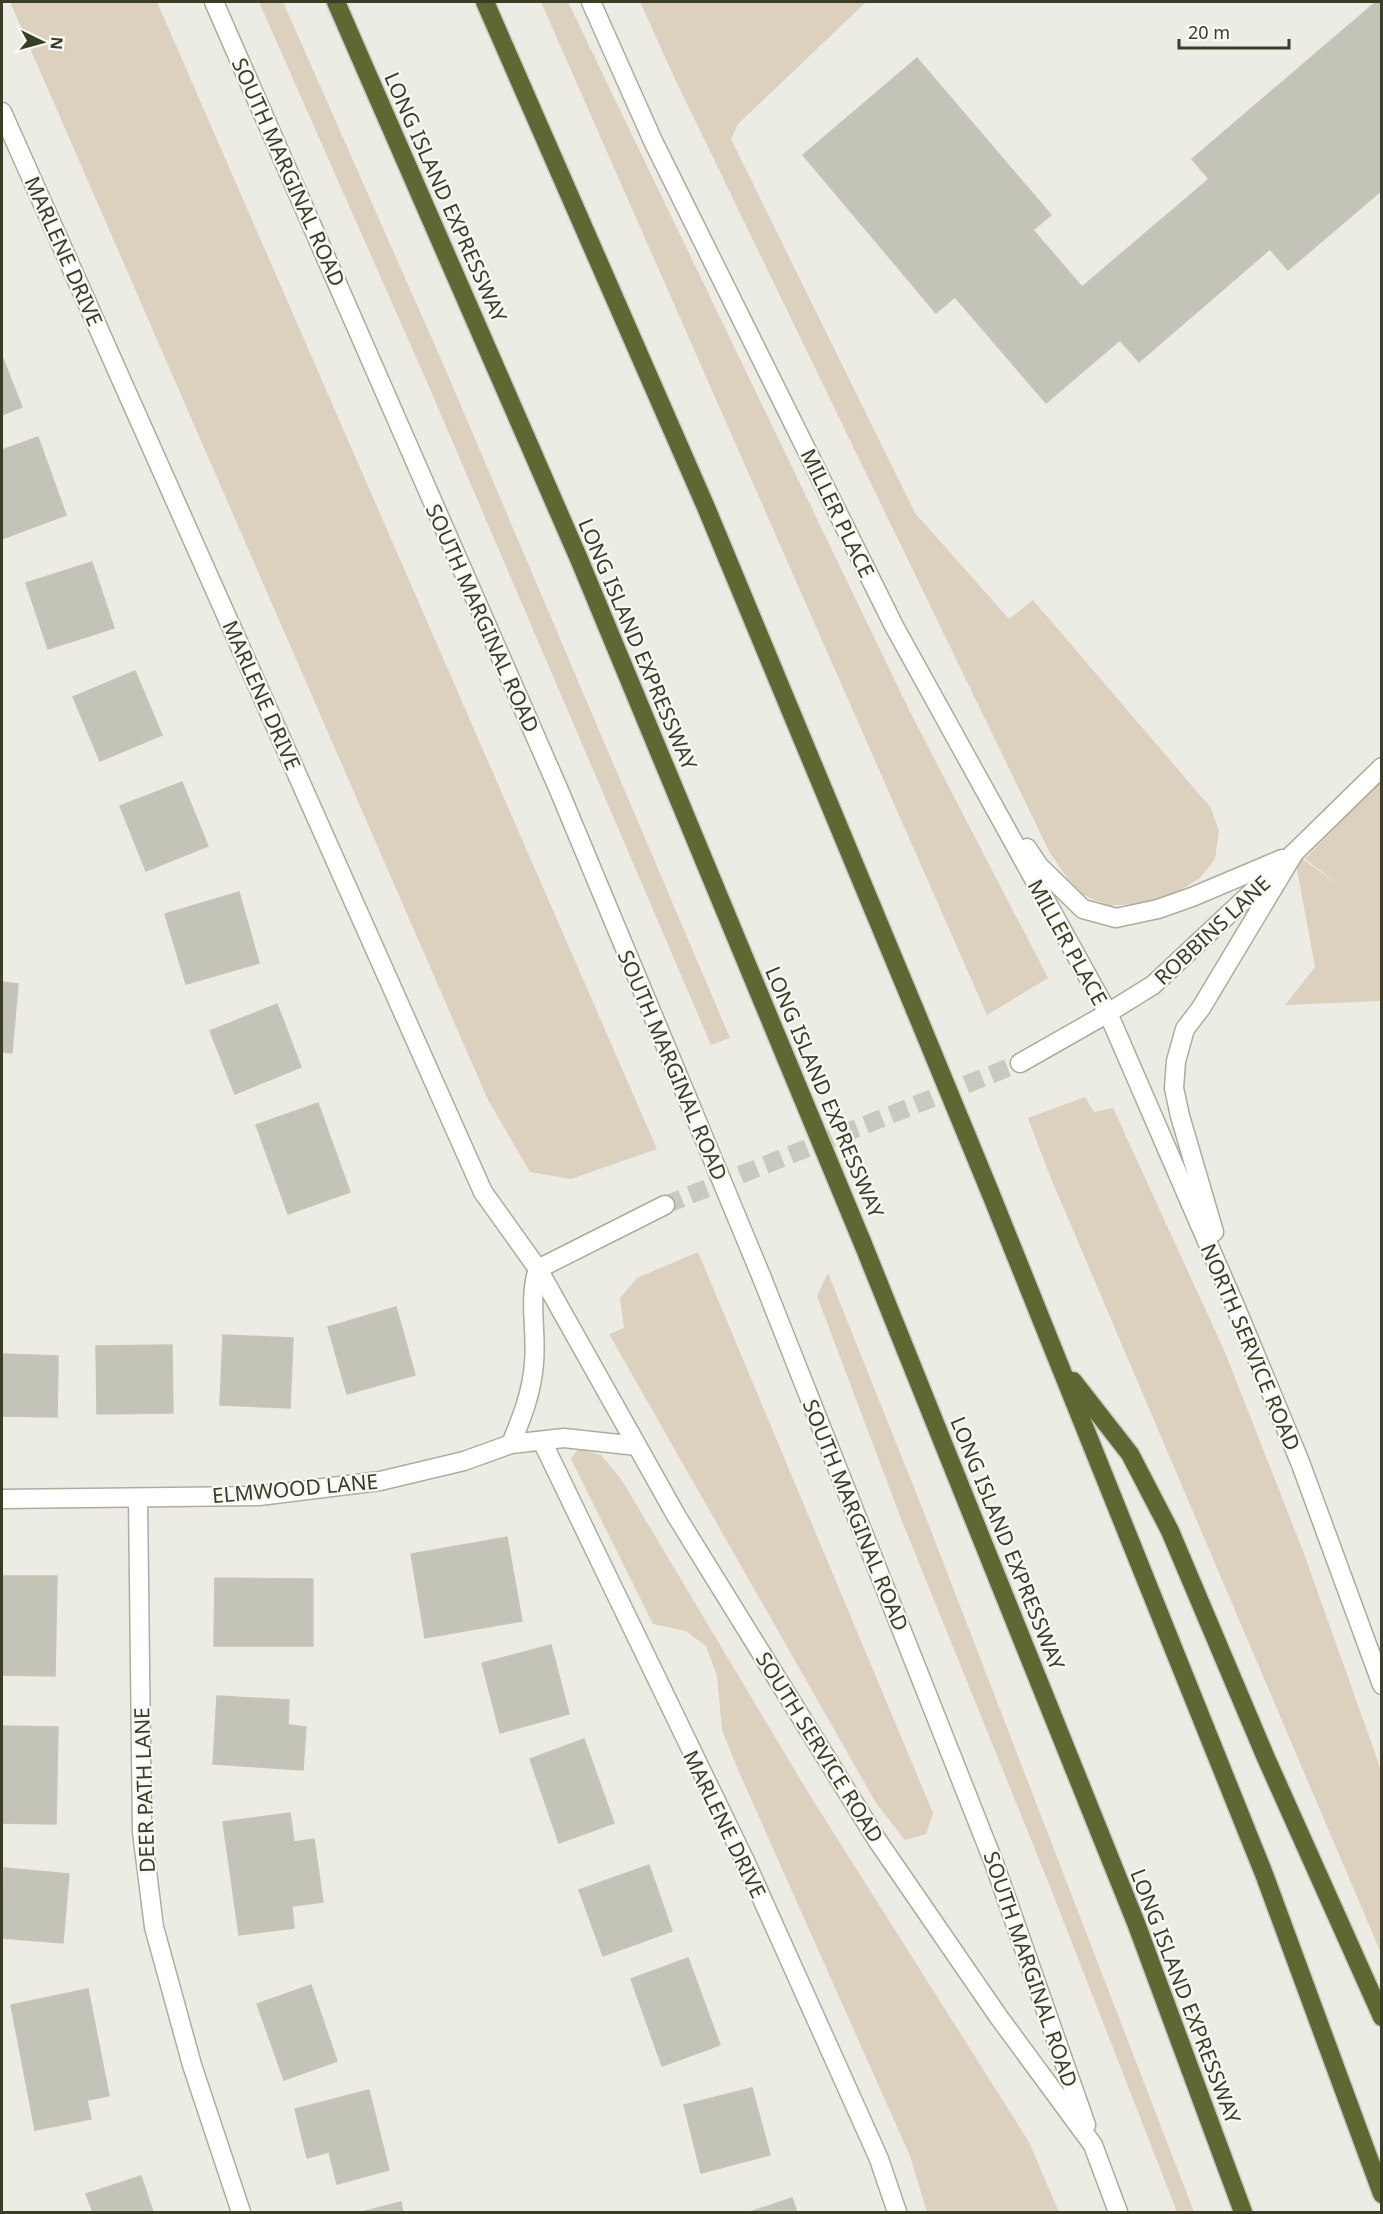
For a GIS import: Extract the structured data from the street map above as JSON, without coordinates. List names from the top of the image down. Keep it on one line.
{"streets":{"highway":["LONG ISLAND EXPRESSWAY"],"street":["SOUTH MARGINAL ROAD","MARLENE DRIVE","MILLER PLACE","ROBBINS LANE","NORTH SERVICE ROAD","ELMWOOD LANE","SOUTH SERVICE ROAD","DEER PATH LANE"]},"crossings":[["SOUTH MARGINAL ROAD","SOUTH SERVICE ROAD"],["MARLENE DRIVE","ELMWOOD LANE"],["MARLENE DRIVE","SOUTH SERVICE ROAD"],["MILLER PLACE","ROBBINS LANE"],["MILLER PLACE","NORTH SERVICE ROAD"],["ROBBINS LANE","NORTH SERVICE ROAD"],["ELMWOOD LANE","SOUTH SERVICE ROAD"],["ELMWOOD LANE","DEER PATH LANE"]],"scale_bar":"20 m","north":"right"}
